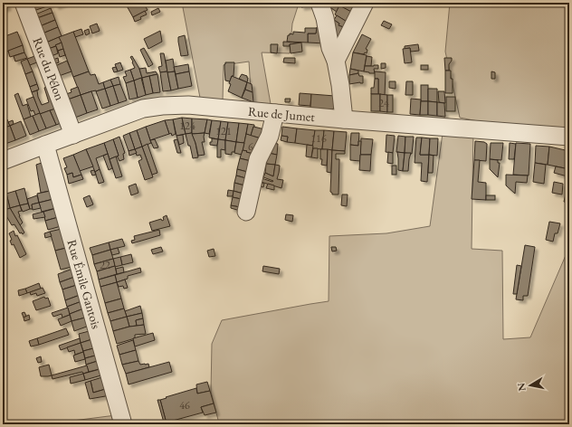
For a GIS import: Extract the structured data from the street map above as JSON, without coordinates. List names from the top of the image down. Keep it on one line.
{"streets":{"street":["Rue du Pélon","Rue de Jumet","Rue Émile Gantois"]},"crossings":[["Rue du Pélon","Rue de Jumet"],["Rue de Jumet","Rue Émile Gantois"]],"house_numbers":["24","124","121","116","6","22","46"],"north":"left"}
